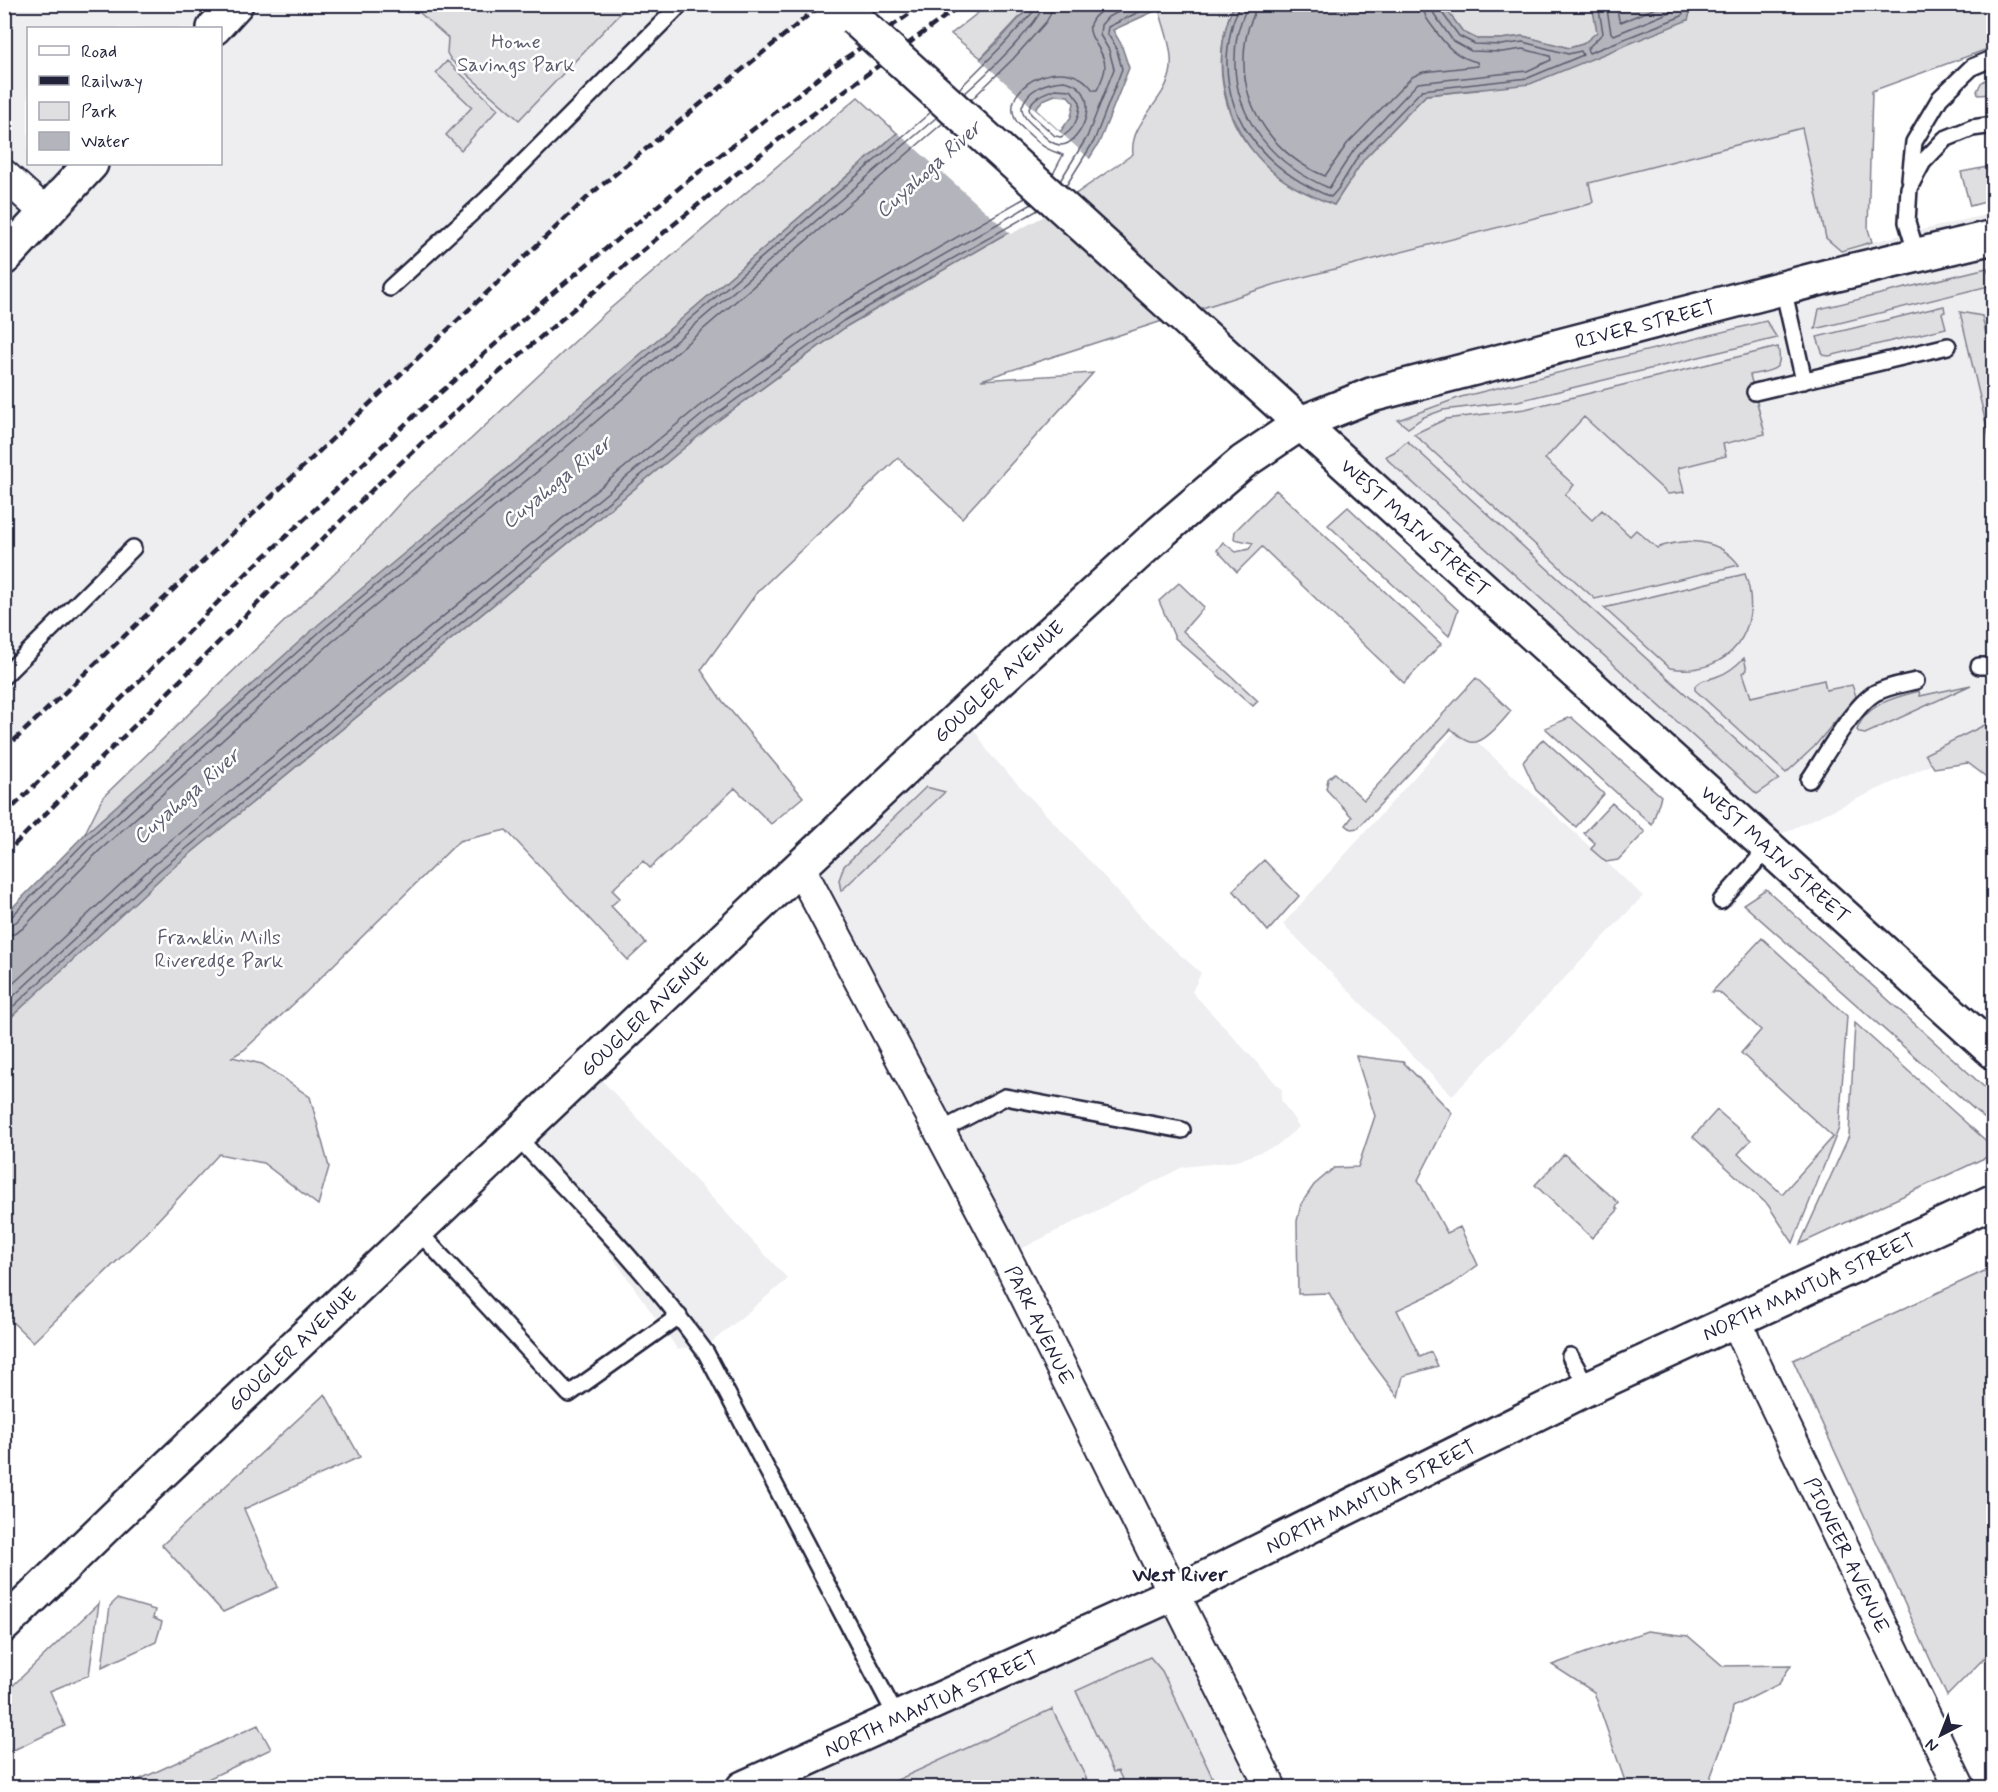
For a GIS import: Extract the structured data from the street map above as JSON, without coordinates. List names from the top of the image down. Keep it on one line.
{"streets":{"main road":["RIVER STREET","WEST MAIN STREET","GOUGLER AVENUE","NORTH MANTUA STREET"],"street":["PARK AVENUE","PIONEER AVENUE"]},"crossings":[["RIVER STREET","WEST MAIN STREET"],["RIVER STREET","GOUGLER AVENUE"],["WEST MAIN STREET","GOUGLER AVENUE"],["GOUGLER AVENUE","PARK AVENUE"],["NORTH MANTUA STREET","PARK AVENUE"],["NORTH MANTUA STREET","PIONEER AVENUE"]],"districts":["West River"],"water":["Cuyahoga River"],"parks":["Home Savings Park","Franklin Mills Riveredge Park"],"legend":["Road","Railway","Park","Water"],"north":"bottom left"}
